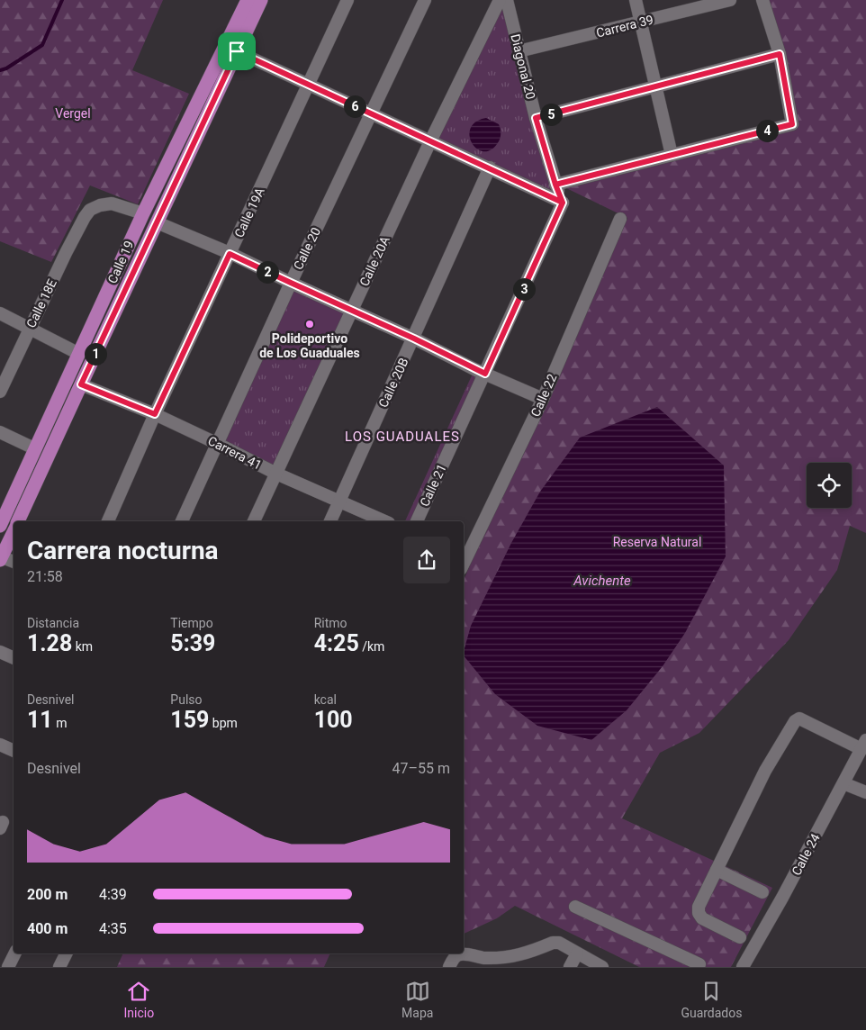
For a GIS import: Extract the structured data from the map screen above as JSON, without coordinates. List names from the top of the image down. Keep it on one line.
{"streets":{"main road":["Calle 19"],"street":["Carrera 39","Diagonal 20","Calle 19A","Calle 20","Calle 20A","Calle 18E","Calle 20B","Calle 22","Carrera 41","Calle 21","Calle 24"]},"crossings":[["Carrera 39","Diagonal 20"],["Calle 19A","Carrera 41"],["Calle 20","Carrera 41"],["Calle 20A","Carrera 41"],["Calle 19","Calle 18E"],["Calle 19","Carrera 41"],["Calle 20B","Carrera 41"]],"districts":["LOS GUADUALES"],"water":["Avichente"],"parks":["Vergel","Reserva Natural"],"places":["Polideportivo de Los Guaduales"],"page":{"pins":["6","5","4","2","3","1"],"heading":["Carrera nocturna","21:58"],"stats":[["Distancia","1.28 km"],["Tiempo","5:39"],["Ritmo","4:25 /km"],["Desnivel","11 m"],["Pulso","159 bpm"],["kcal","100"]],"chart":["Desnivel","47–55 m"],"list":[{"name":"200 m","note":"4:39"},{"name":"400 m","note":"4:35"}],"tabs":["Inicio","Mapa","Guardados"]}}
